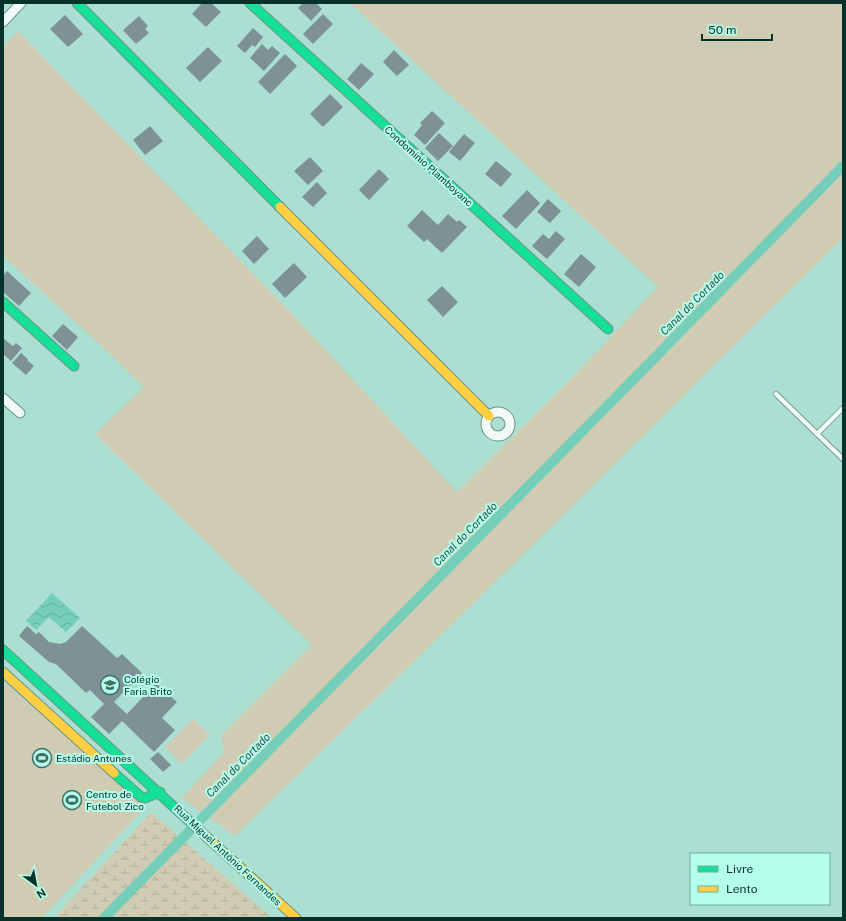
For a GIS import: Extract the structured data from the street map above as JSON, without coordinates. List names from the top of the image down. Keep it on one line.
{"streets":{"street":["Condominio Plamboyanc","Rua Miguel Antônio Fernandes"]},"water":["Canal do Cortado"],"places":{"school or university":["Colégio Faria Brito"],"sports":["Estádio Antunes","Centro de Futebol Zico"]},"legend":["Livre","Lento"],"scale_bar":"50 m","north":"bottom right"}
